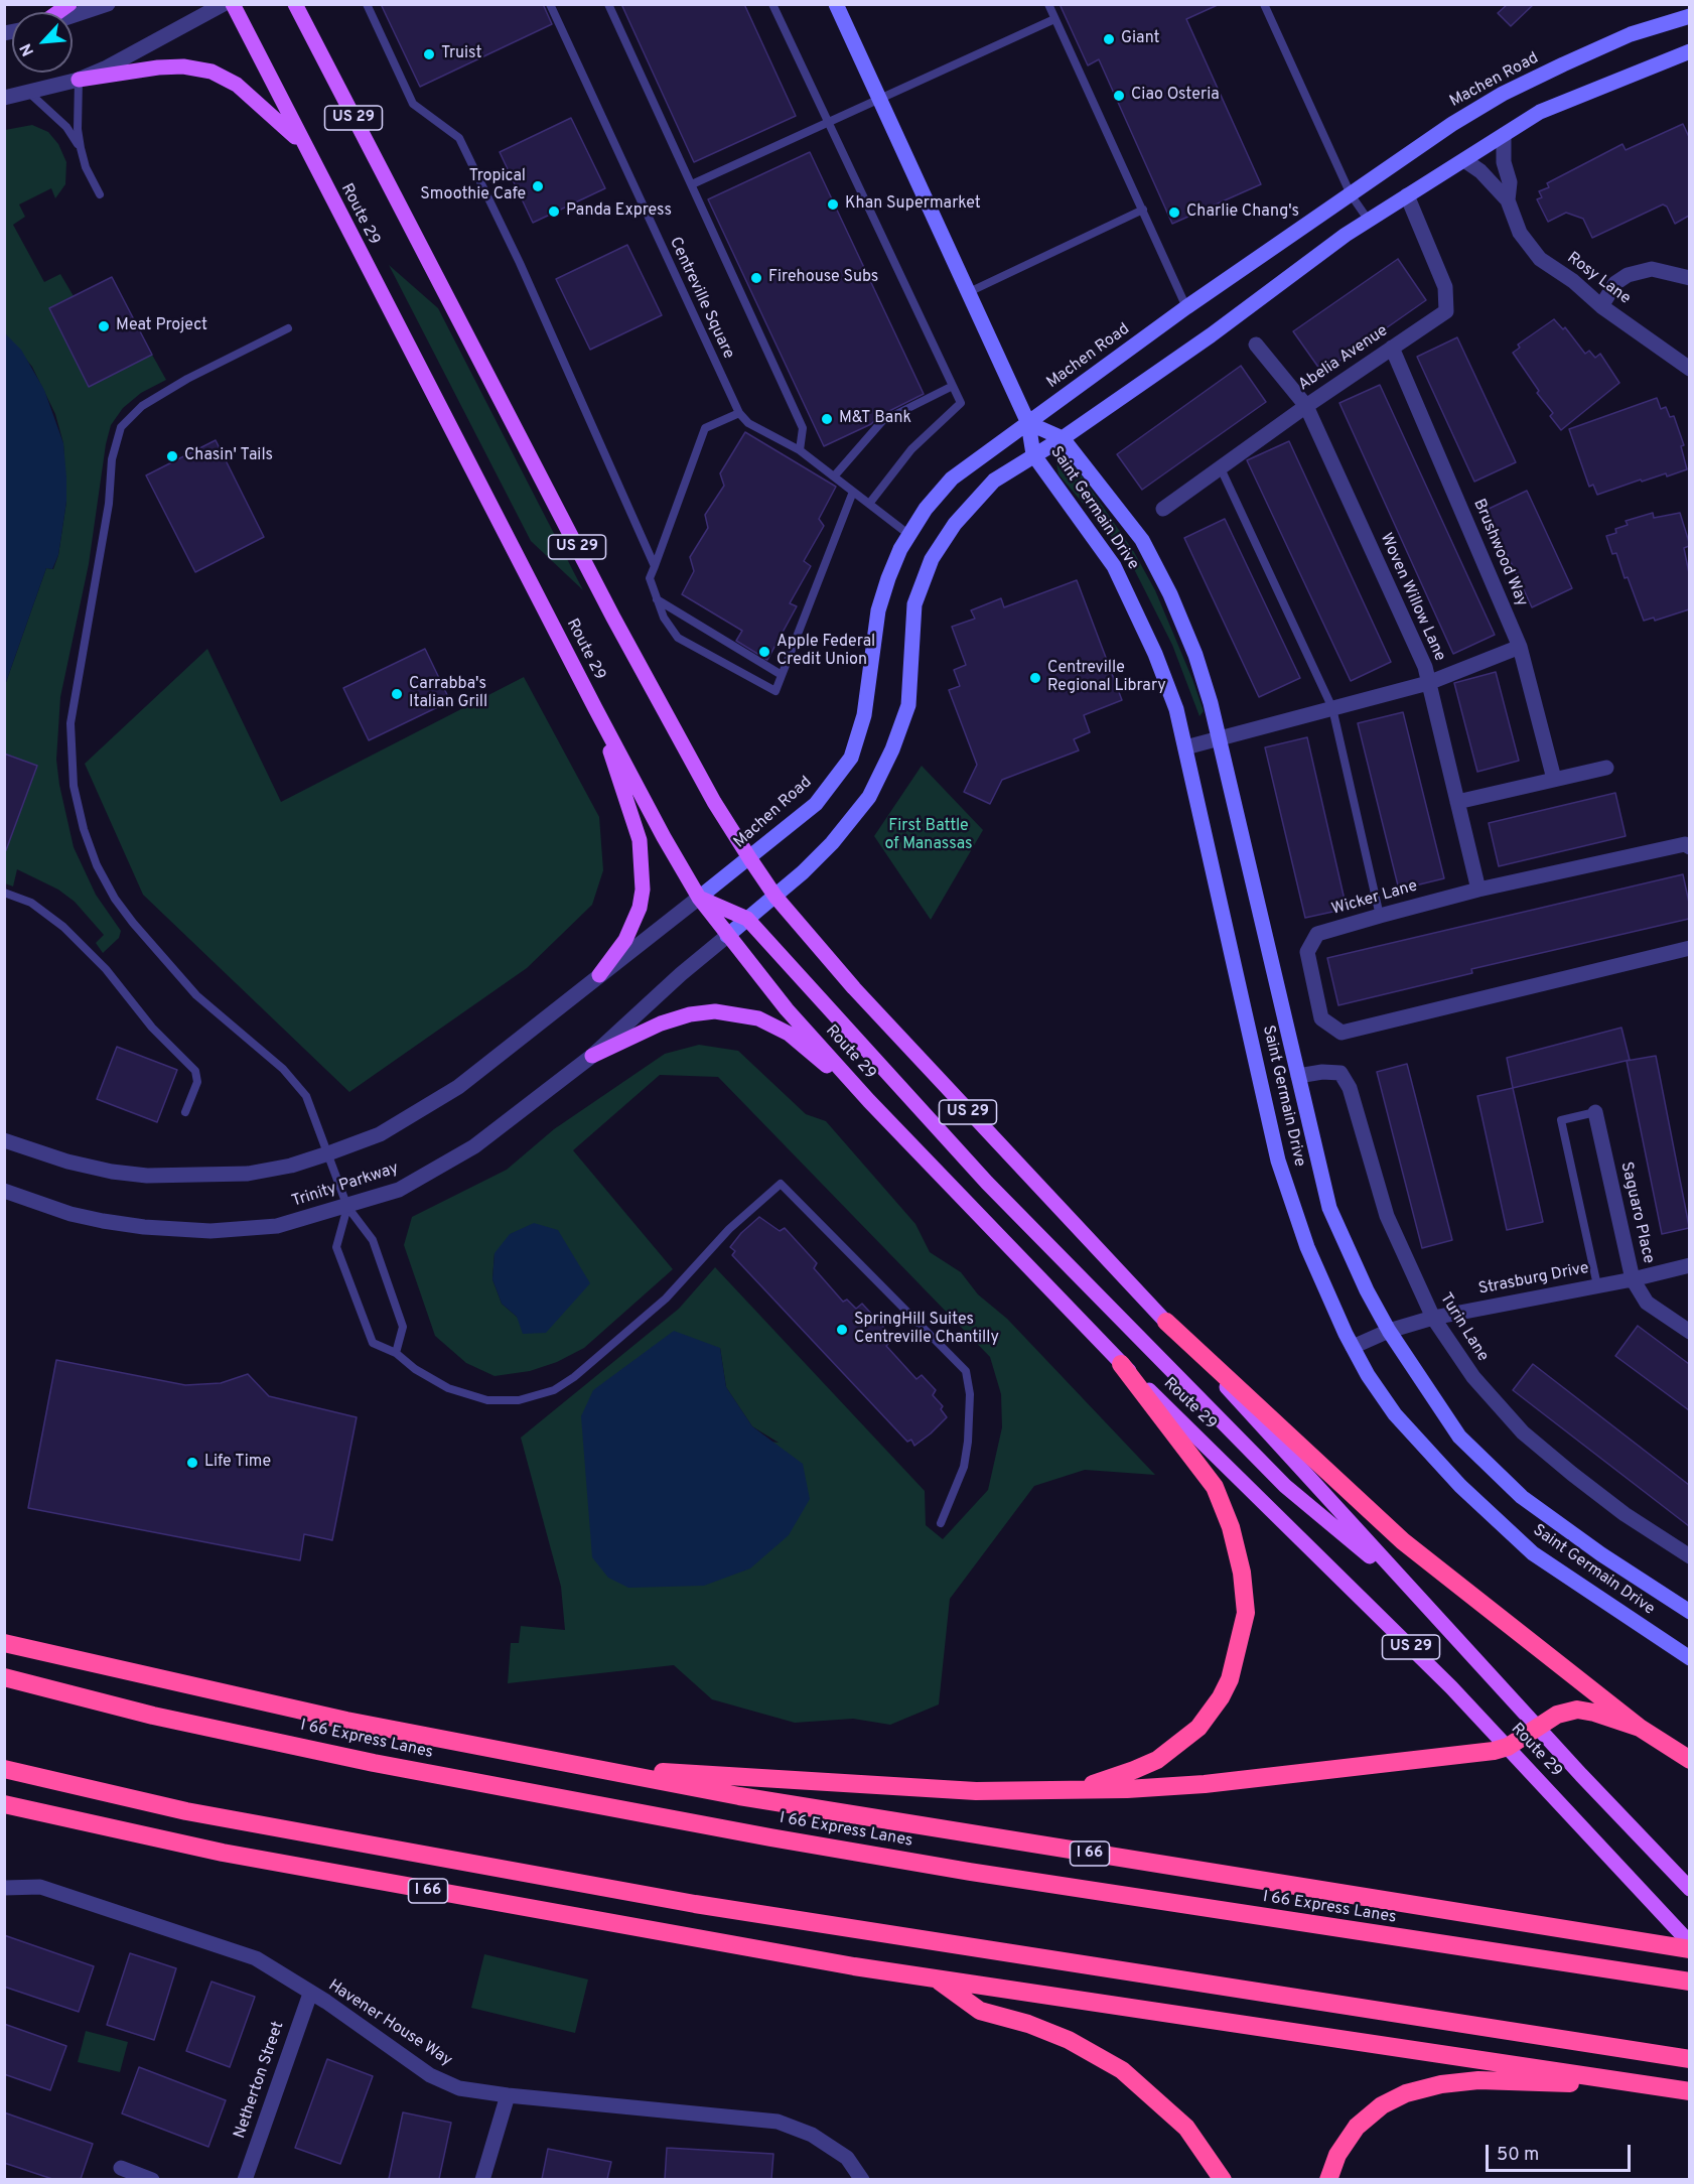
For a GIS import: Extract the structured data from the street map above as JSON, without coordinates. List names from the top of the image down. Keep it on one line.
{"streets":{"highway":["I 66 Express Lanes","I 66"],"main road":["US 29","Route 29"],"street":["Machen Road","Rosy Lane","Abelia Avenue","Saint Germain Drive","Brushwood Way","Woven Willow Lane","Wicker Lane","Trinity Parkway","Saguaro Place","Strasburg Drive","Turin Lane","Havener House Way","Netherton Street"],"lane":["Centreville Square"]},"crossings":[["Machen Road","Route 29"],["Machen Road","Centreville Square"],["Machen Road","Saint Germain Drive"],["Route 29","Trinity Parkway"],["Abelia Avenue","Brushwood Way"],["Abelia Avenue","Woven Willow Lane"],["Saint Germain Drive","Strasburg Drive"],["Saint Germain Drive","Turin Lane"],["Woven Willow Lane","Wicker Lane"],["Saguaro Place","Strasburg Drive"],["Strasburg Drive","Turin Lane"],["Havener House Way","Netherton Street"]],"parks":["First Battle of Manassas"],"places":["Giant","Truist","Ciao Osteria","Tropical Smoothie Cafe","Khan Supermarket","Panda Express","Charlie Chang's","Firehouse Subs","Meat Project","M&T Bank","Chasin' Tails","Apple Federal Credit Union","Centreville Regional Library","Carrabba's Italian Grill","SpringHill Suites Centreville Chantilly","Life Time"],"scale_bar":"50 m","north":"bottom left"}
